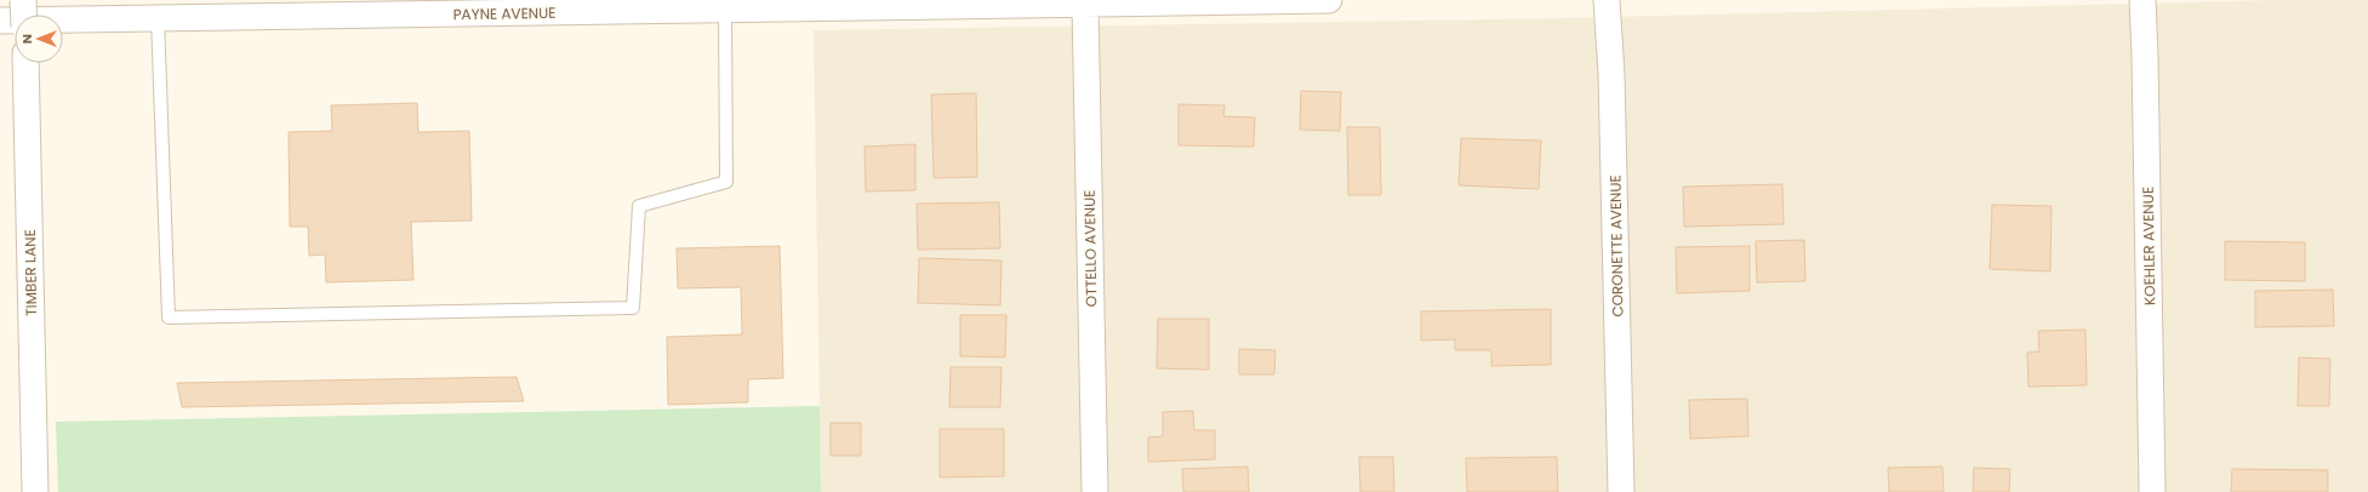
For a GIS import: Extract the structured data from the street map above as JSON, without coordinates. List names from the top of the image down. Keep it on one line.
{"streets":{"street":["PAYNE AVENUE","CORONETTE AVENUE","KOEHLER AVENUE","OTTELLO AVENUE","TIMBER LANE"]},"crossings":[["PAYNE AVENUE","OTTELLO AVENUE"]],"north":"left"}
